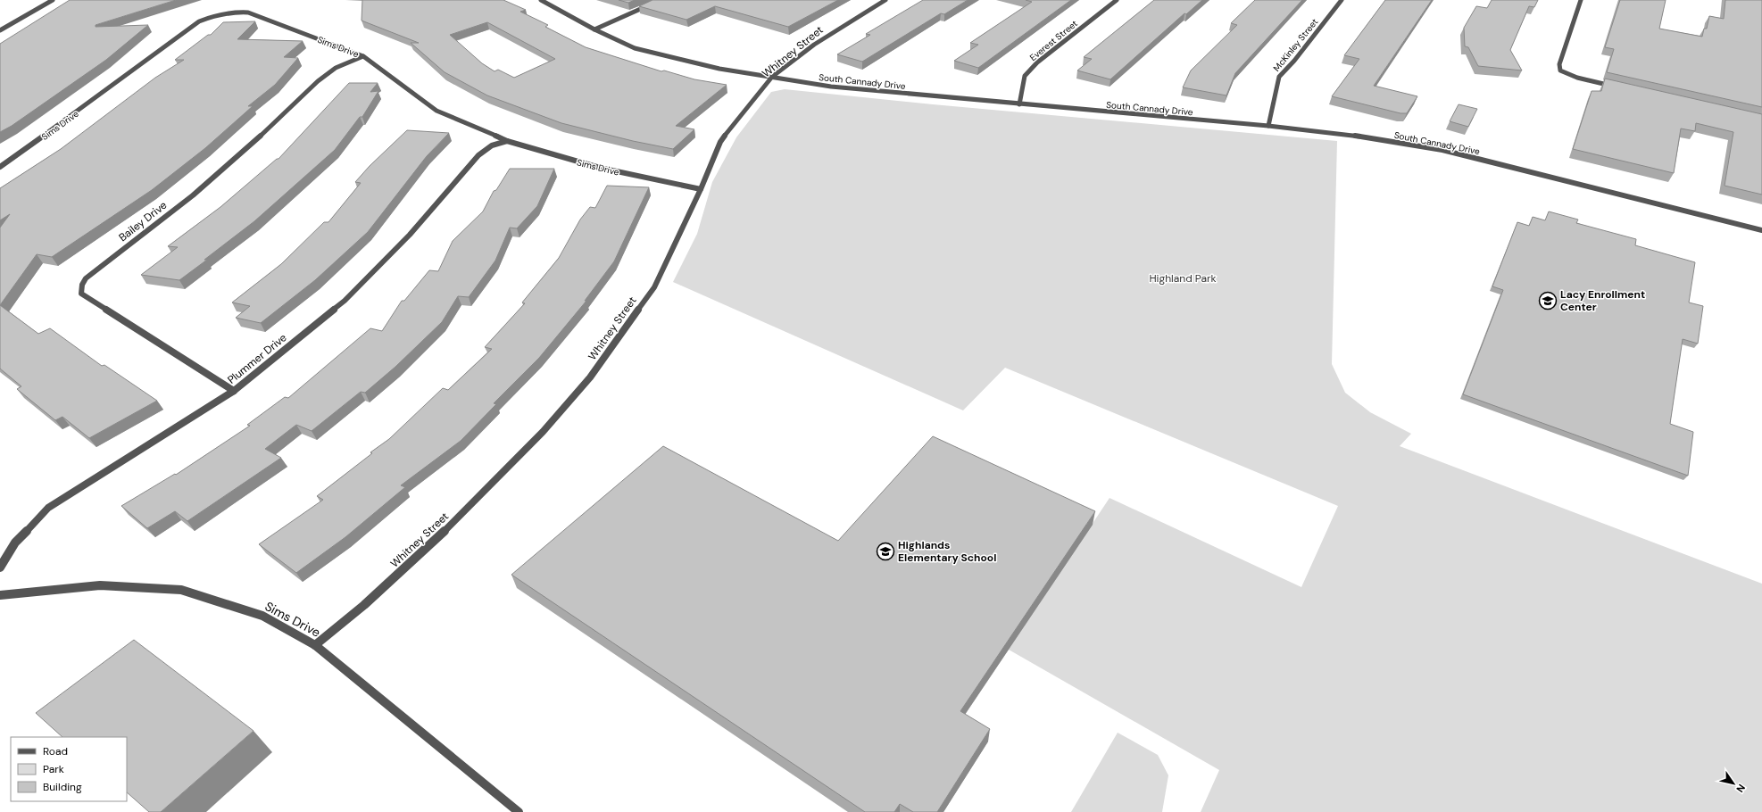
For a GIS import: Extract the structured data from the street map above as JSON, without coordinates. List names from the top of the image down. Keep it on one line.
{"streets":{"street":["Everest Street","McKinley Street","Sims Drive","Whitney Street","South Cannady Drive","Bailey Drive","Plummer Drive"]},"crossings":[["Everest Street","South Cannady Drive"],["McKinley Street","South Cannady Drive"],["Sims Drive","Whitney Street"],["Sims Drive","Bailey Drive"],["Sims Drive","Plummer Drive"],["Whitney Street","South Cannady Drive"],["Bailey Drive","Plummer Drive"]],"parks":["Highland Park"],"places":{"school or university":["Lacy Enrollment Center","Highlands Elementary School"]},"legend":["Road","Park","Building"],"north":"bottom right"}
